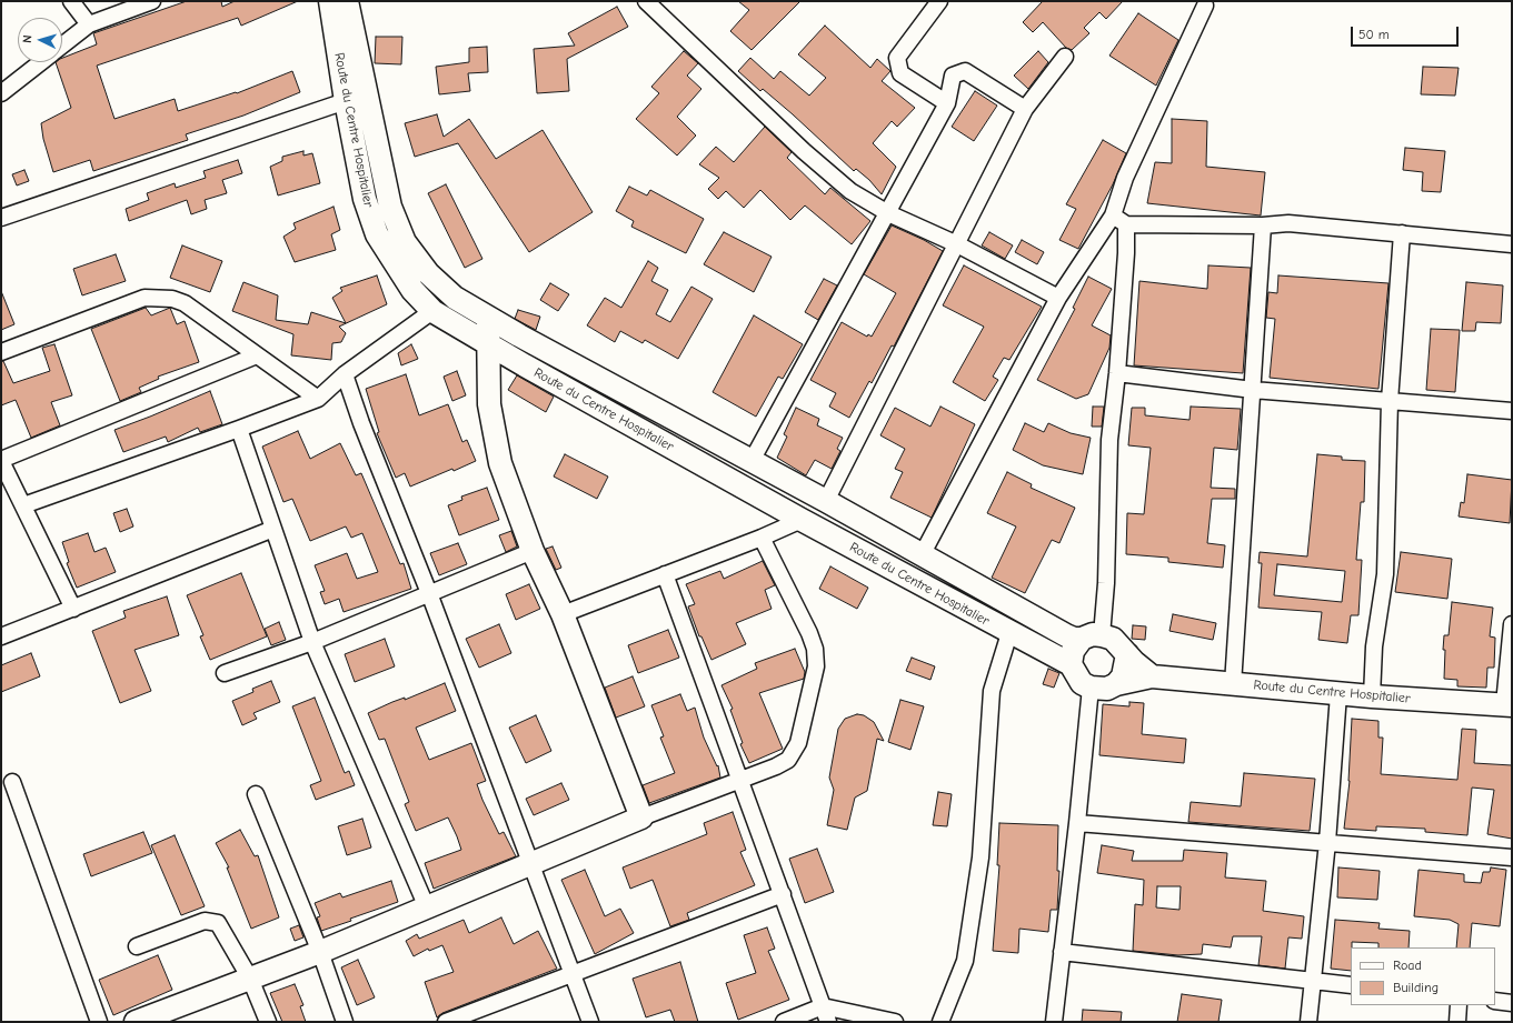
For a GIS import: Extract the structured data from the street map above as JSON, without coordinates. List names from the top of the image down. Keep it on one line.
{"streets":{"street":["Route du Centre Hospitalier"]},"legend":["Road","Building"],"scale_bar":"50 m","north":"left"}
